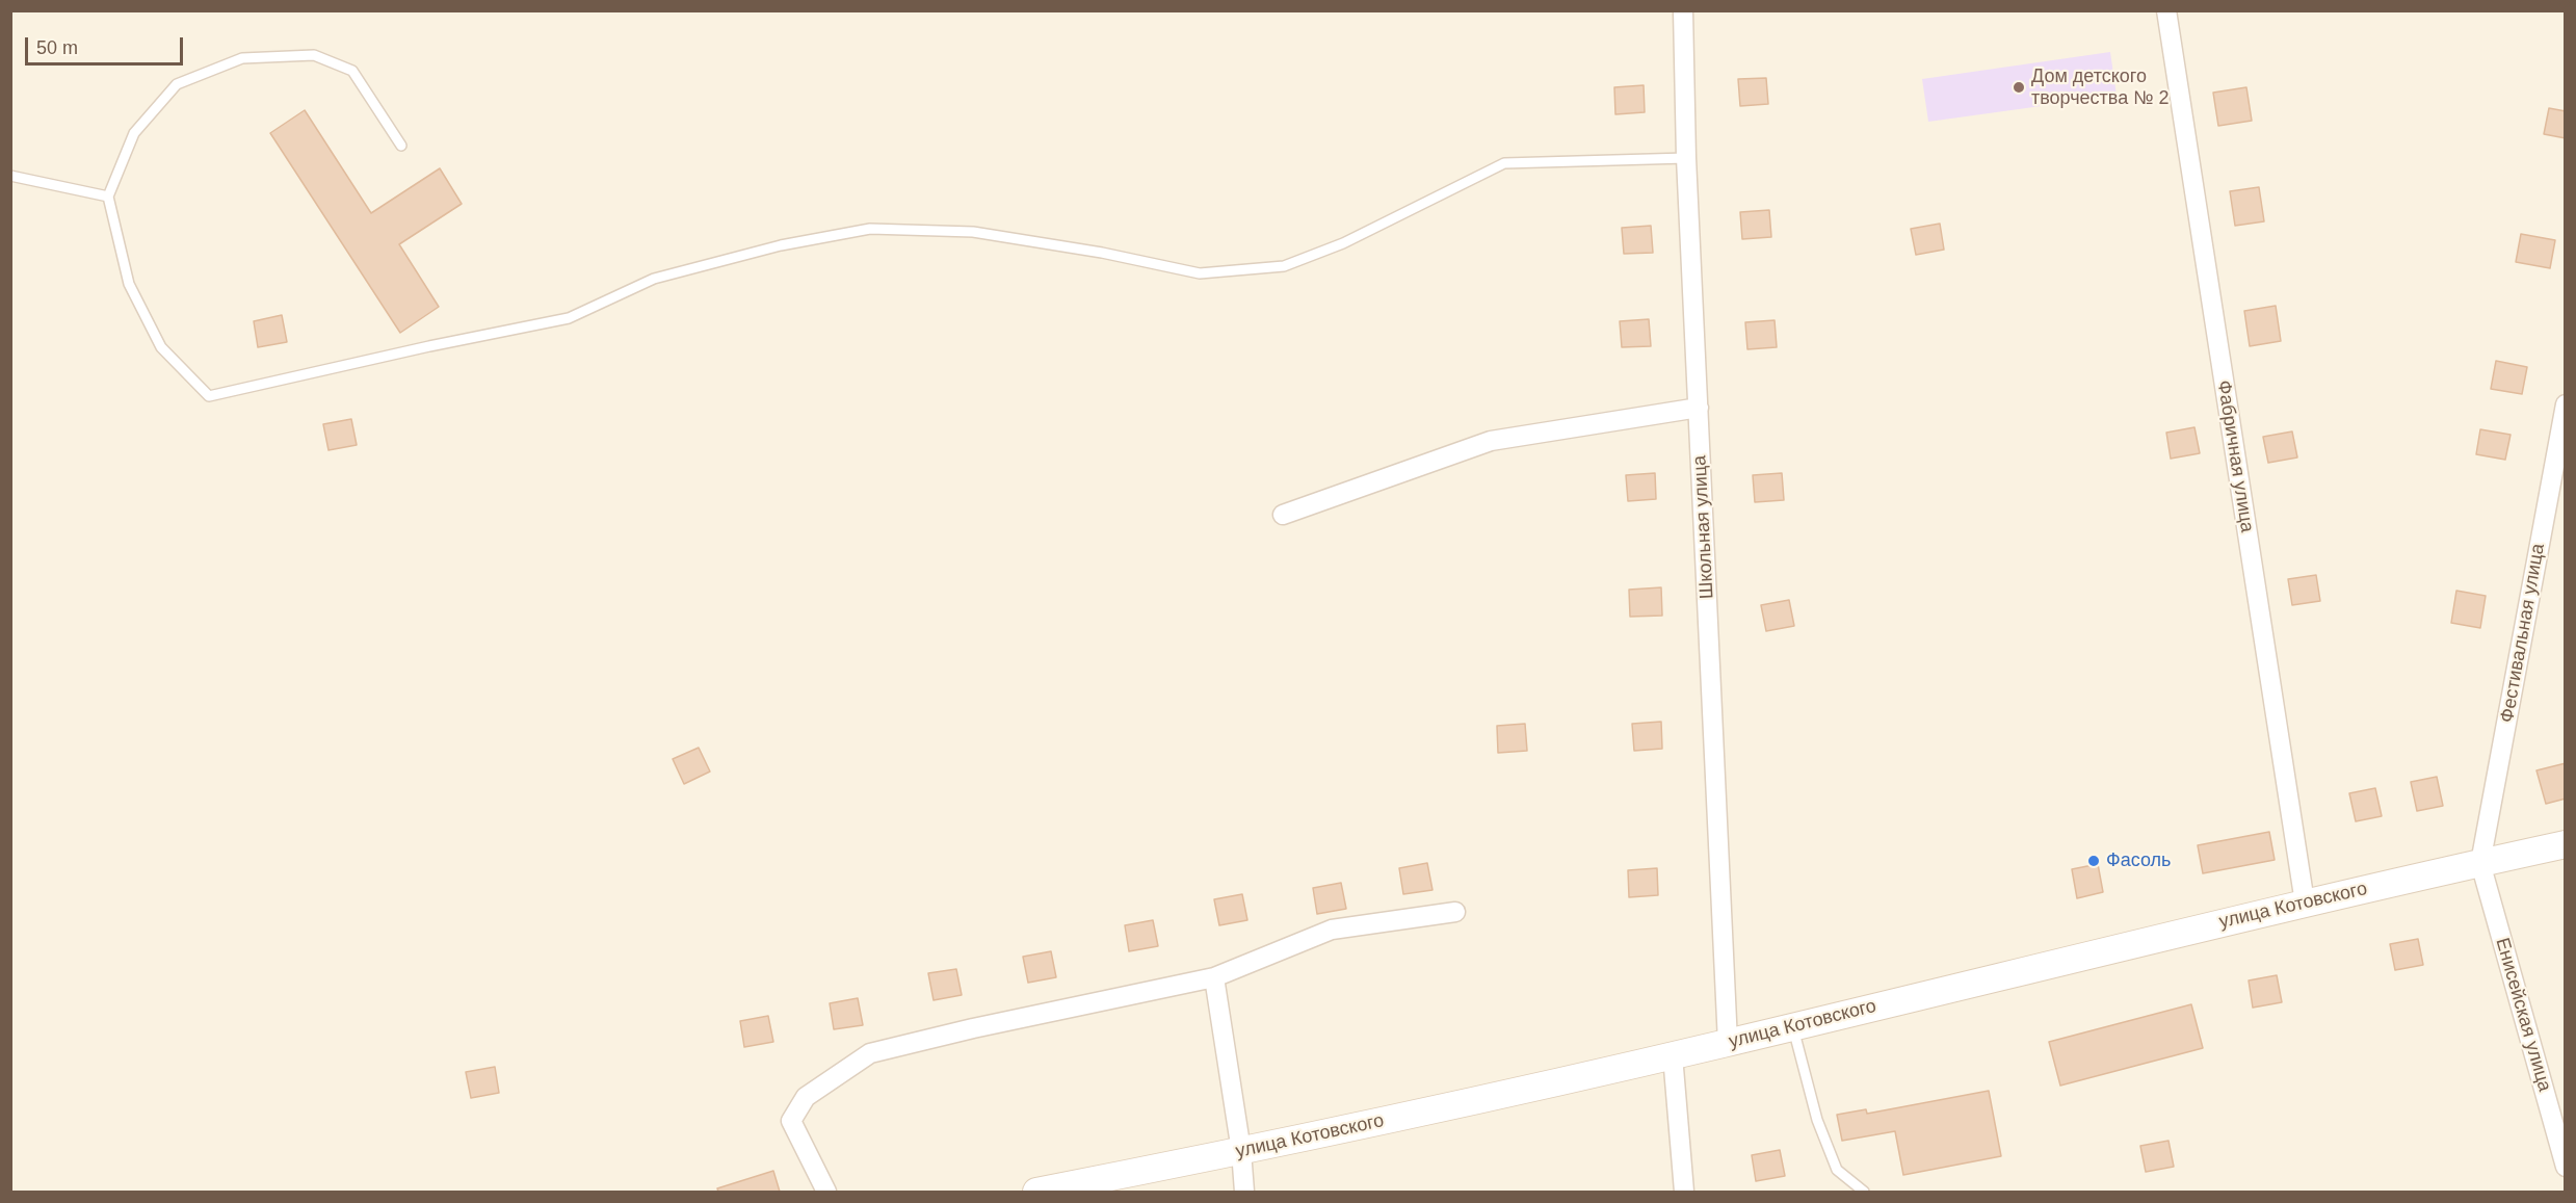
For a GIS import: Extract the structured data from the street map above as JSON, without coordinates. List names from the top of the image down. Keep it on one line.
{"streets":{"main road":["улица Котовского"],"street":["Фабричная улица","Школьная улица","Фестивальная улица","Енисейская улица"]},"crossings":[["Фабричная улица","улица Котовского"],["Школьная улица","улица Котовского"],["Фестивальная улица","улица Котовского"],["Фестивальная улица","Енисейская улица"],["улица Котовского","Енисейская улица"]],"places":["Дом детского творчества № 2","Фасоль"],"scale_bar":"50 m"}
